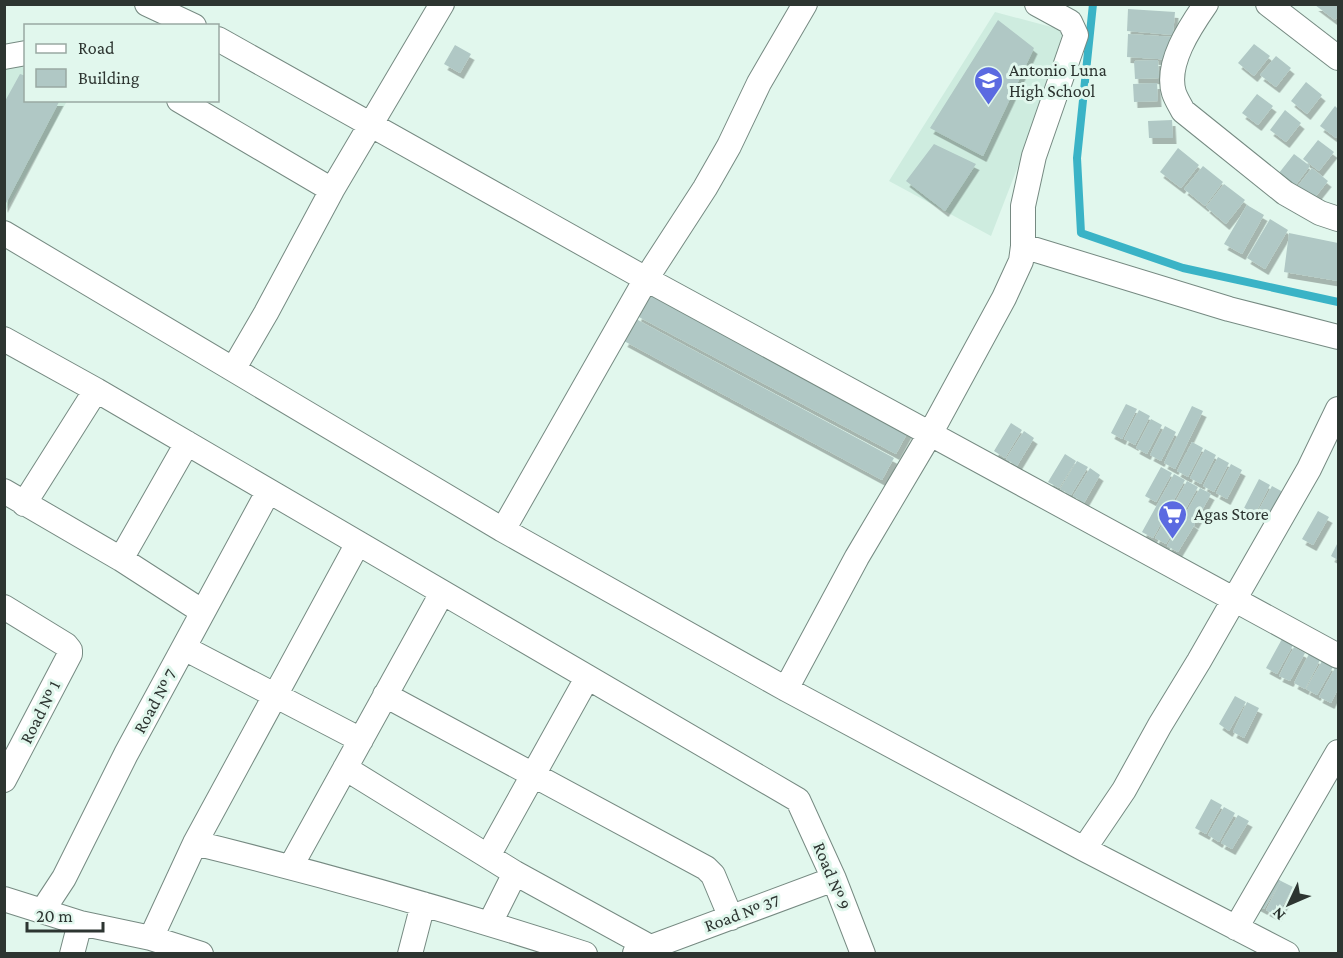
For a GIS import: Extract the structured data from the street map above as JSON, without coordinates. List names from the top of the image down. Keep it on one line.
{"streets":{"street":["Road № 7","Road № 1","Road № 9","Road № 37"]},"crossings":[["Road № 9","Road № 37"]],"places":{"school or university":["Antonio Luna High School"],"supermarket":["Agas Store"]},"legend":["Road","Building"],"scale_bar":"20 m","north":"bottom left"}
